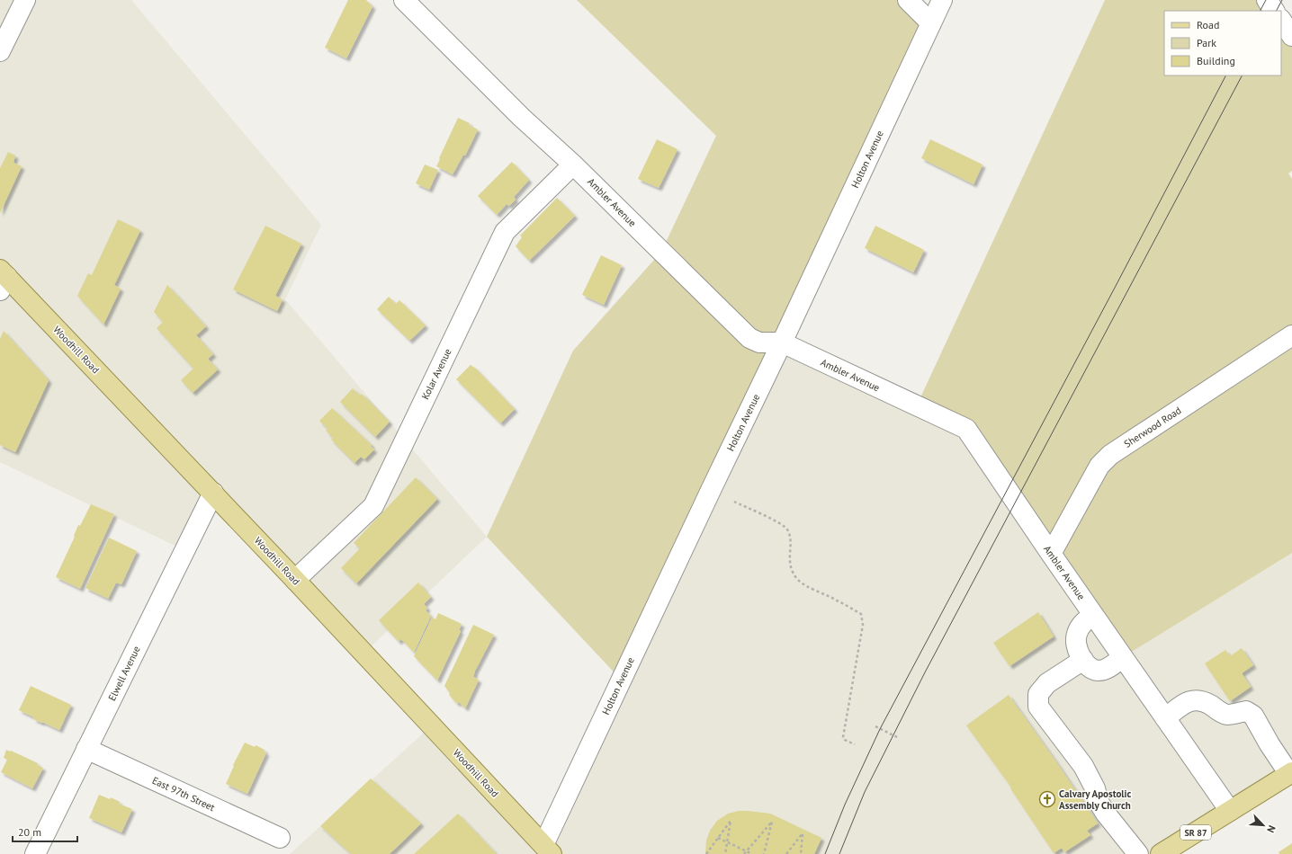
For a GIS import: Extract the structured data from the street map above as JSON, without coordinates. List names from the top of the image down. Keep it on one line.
{"streets":{"main road":["Woodhill Road","SR 87"],"street":["Holton Avenue","Ambler Avenue","Kolar Avenue","Sherwood Road","Elwell Avenue","East 97th Street"]},"crossings":[["Holton Avenue","Ambler Avenue"],["Holton Avenue","Woodhill Road"],["Ambler Avenue","Kolar Avenue"],["Ambler Avenue","Sherwood Road"],["Ambler Avenue","SR 87"],["Woodhill Road","Kolar Avenue"],["Woodhill Road","Elwell Avenue"],["Elwell Avenue","East 97th Street"]],"places":{"church":["Calvary Apostolic Assembly Church"]},"legend":["Road","Park","Building"],"scale_bar":"20 m","north":"bottom right"}
